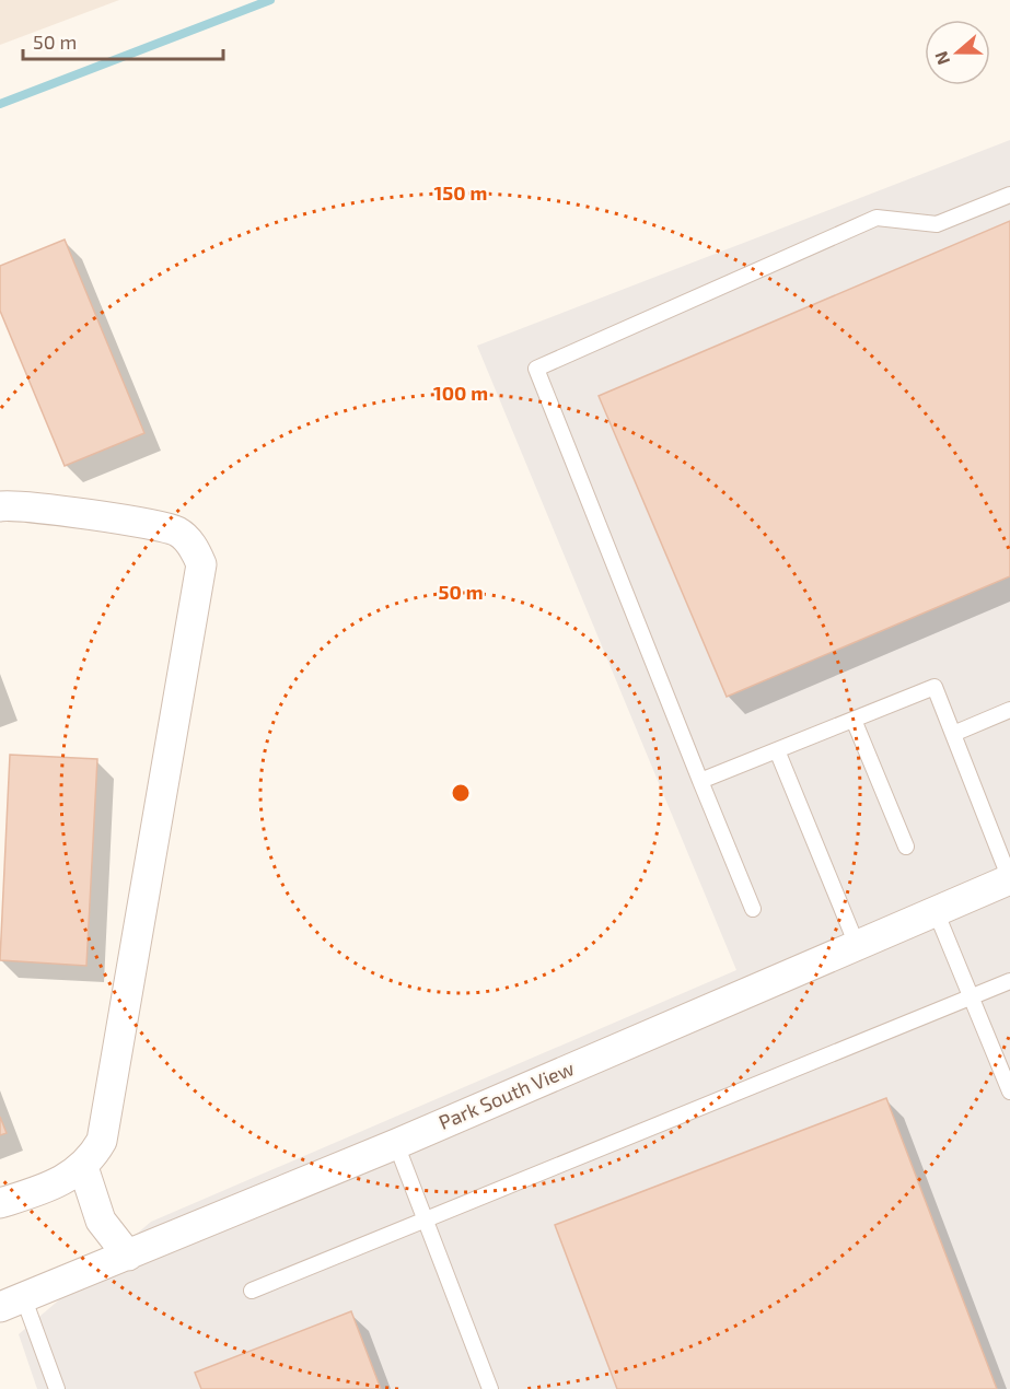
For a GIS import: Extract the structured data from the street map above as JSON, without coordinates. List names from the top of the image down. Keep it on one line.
{"streets":{"street":["Park South View"]},"scale_bar":"50 m","north":"left","rings":["150 m","100 m","50 m"]}
